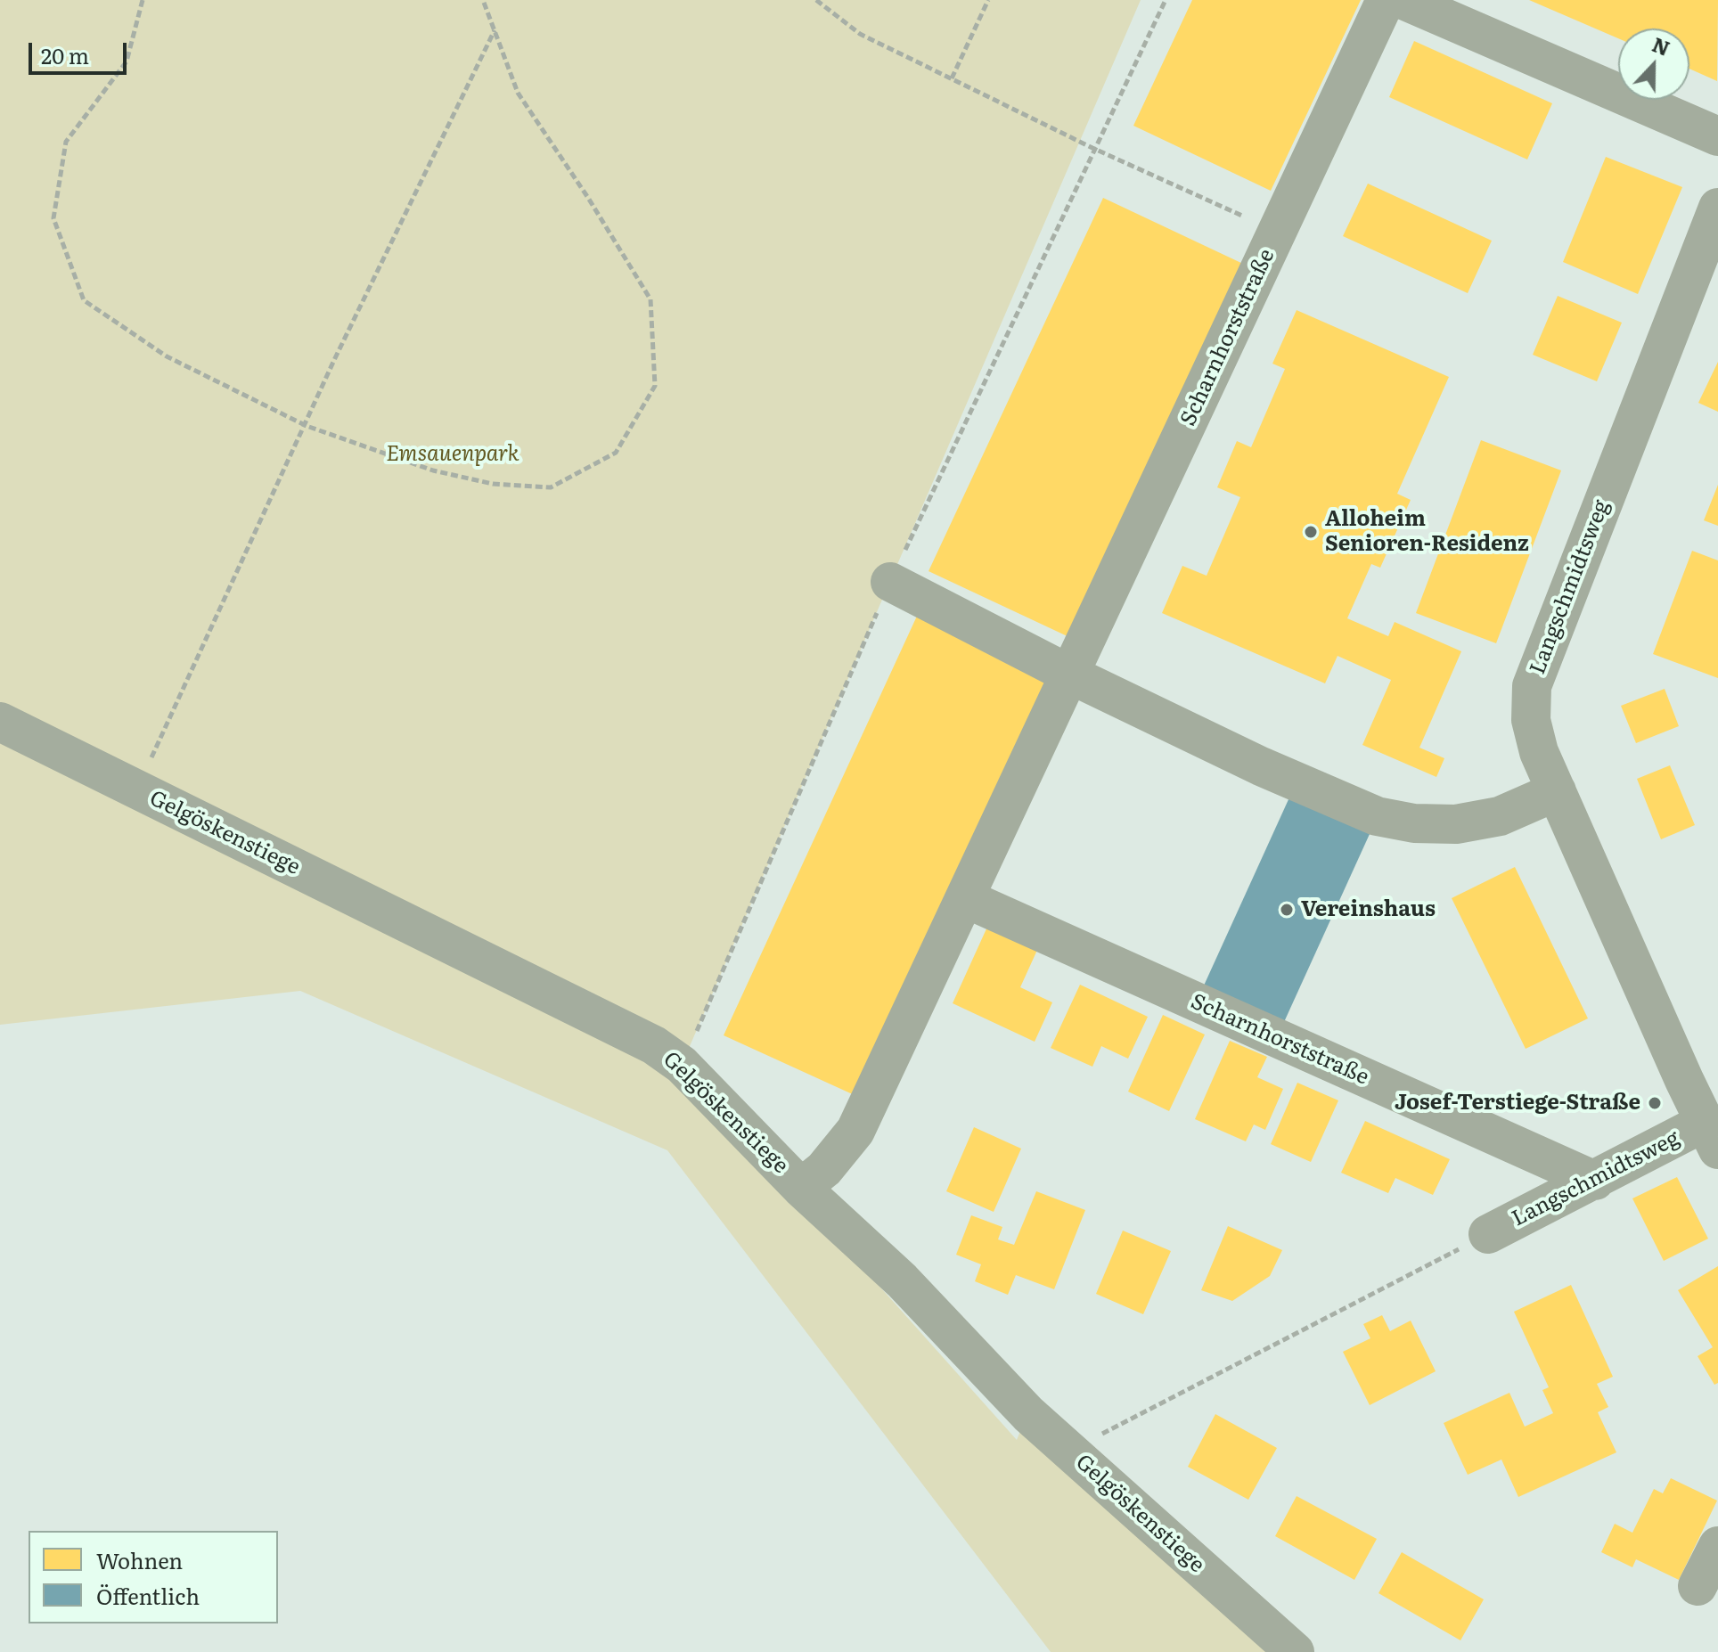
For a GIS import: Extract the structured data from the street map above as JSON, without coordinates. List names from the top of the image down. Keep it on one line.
{"streets":{"street":["Scharnhorststraße","Langschmidtsweg","Gelgöskenstiege"]},"crossings":[["Scharnhorststraße","Langschmidtsweg"],["Scharnhorststraße","Gelgöskenstiege"]],"parks":["Emsauenpark"],"places":["Alloheim Senioren-Residenz","Vereinshaus","Josef-Terstiege-Straße"],"legend":["Wohnen","Öffentlich"],"scale_bar":"20 m","north":"top"}
